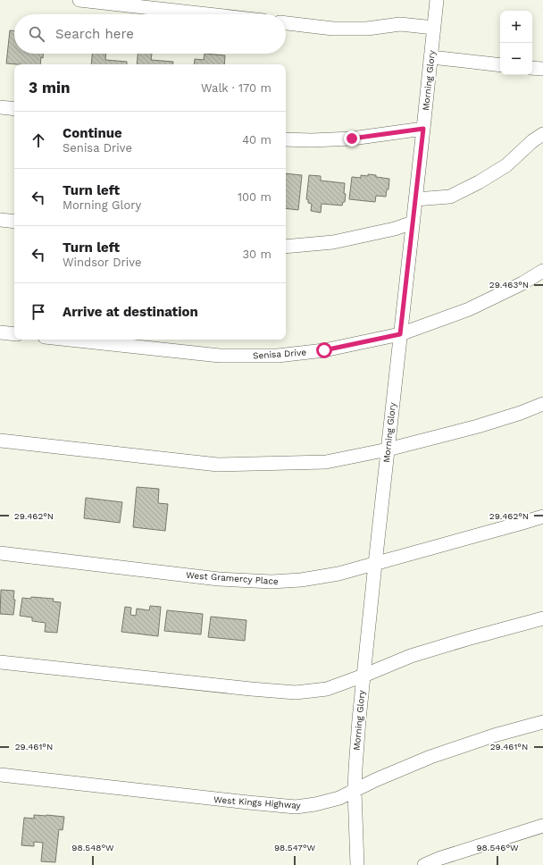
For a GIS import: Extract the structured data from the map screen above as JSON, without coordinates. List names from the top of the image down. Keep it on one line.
{"streets":{"street":["Morning Glory","Senisa Drive","West Gramercy Place","West Kings Highway"]},"crossings":[["Morning Glory","Senisa Drive"],["Morning Glory","West Gramercy Place"],["Morning Glory","West Kings Highway"]],"page":{"map_buttons":["+","−"],"search":"Search here","heading":["3 min","Walk · 170 m"],"list":[["Continue","Senisa Drive","40 m"],["Turn left","Morning Glory","100 m"],["Turn left","Windsor Drive","30 m"],"Arrive at destination"]},"coordinates":["29.463°N","29.462°N","29.461°N","98.548°W","98.547°W","98.546°W"]}
